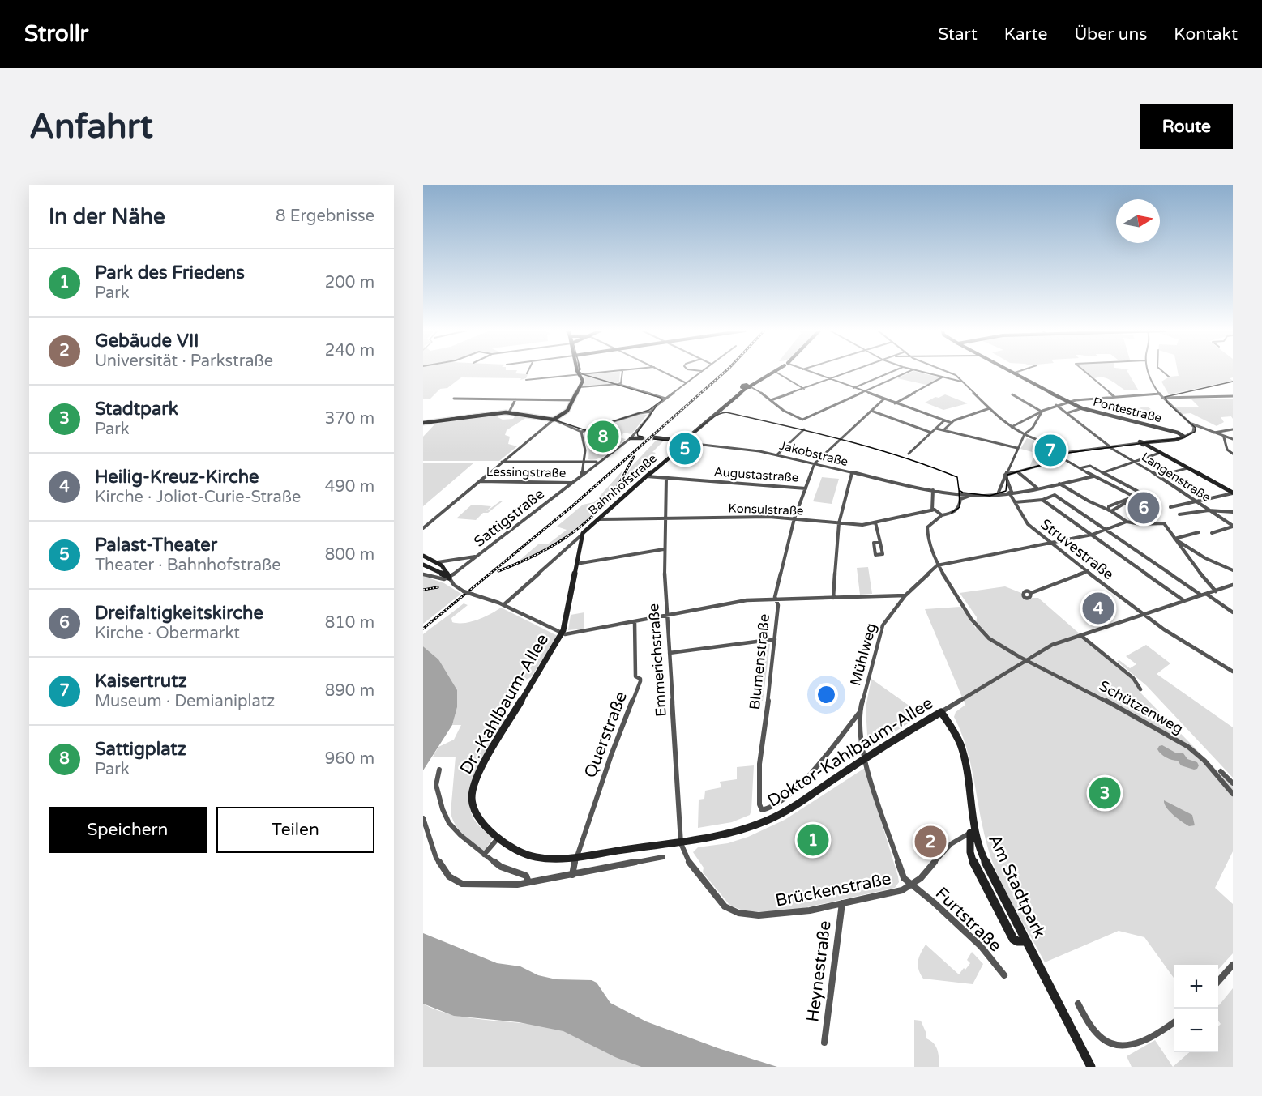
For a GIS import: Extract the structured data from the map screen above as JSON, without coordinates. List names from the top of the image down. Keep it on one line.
{"streets":{"street":["Pontestraße","Jakobstraße","Lessingstraße","Augustastraße","Langenstraße","Bahnhofstraße","Konsulstraße","Sattigstraße","Struvestraße","Mühlweg","Emmerichstraße","Blumenstraße","Dr.-Kahlbaum-Allee","Schützenweg","Querstraße","Doktor-Kahlbaum-Allee","Am Stadtpark","Brückenstraße","Furtstraße","Heynestraße"]},"crossings":[["Jakobstraße","Bahnhofstraße"],["Jakobstraße","Blumenstraße"],["Lessingstraße","Sattigstraße"],["Augustastraße","Bahnhofstraße"],["Augustastraße","Emmerichstraße"],["Augustastraße","Blumenstraße"],["Bahnhofstraße","Konsulstraße"],["Bahnhofstraße","Dr.-Kahlbaum-Allee"],["Konsulstraße","Emmerichstraße"],["Konsulstraße","Blumenstraße"],["Struvestraße","Doktor-Kahlbaum-Allee"],["Mühlweg","Blumenstraße"],["Mühlweg","Schützenweg"],["Mühlweg","Doktor-Kahlbaum-Allee"],["Mühlweg","Brückenstraße"],["Mühlweg","Furtstraße"],["Emmerichstraße","Dr.-Kahlbaum-Allee"],["Emmerichstraße","Doktor-Kahlbaum-Allee"],["Emmerichstraße","Brückenstraße"],["Dr.-Kahlbaum-Allee","Querstraße"],["Dr.-Kahlbaum-Allee","Doktor-Kahlbaum-Allee"],["Dr.-Kahlbaum-Allee","Brückenstraße"],["Schützenweg","Doktor-Kahlbaum-Allee"],["Doktor-Kahlbaum-Allee","Am Stadtpark"],["Doktor-Kahlbaum-Allee","Brückenstraße"],["Brückenstraße","Furtstraße"],["Brückenstraße","Heynestraße"]],"north":"right","page":{"header":"Strollr","nav":["Start","Karte","Über uns","Kontakt"],"buttons":["Route",["Speichern","Teilen"]],"title":"Anfahrt","heading":["In der Nähe","8 Ergebnisse"],"list":[{"mark":"1","name":"Park des Friedens","note":"Park","value":"200 m"},{"mark":"2","name":"Gebäude VII","note":"Universität · Parkstraße","value":"240 m"},{"mark":"3","name":"Stadtpark","note":"Park","value":"370 m"},{"mark":"4","name":"Heilig-Kreuz-Kirche","note":"Kirche · Joliot-Curie-Straße","value":"490 m"},{"mark":"5","name":"Palast-Theater","note":"Theater · Bahnhofstraße","value":"800 m"},{"mark":"6","name":"Dreifaltigkeitskirche","note":"Kirche · Obermarkt","value":"810 m"},{"mark":"7","name":"Kaisertrutz","note":"Museum · Demianiplatz","value":"890 m"},{"mark":"8","name":"Sattigplatz","note":"Park","value":"960 m"}],"pins":["8","5","7","6","4","3","1","2"],"map_buttons":["+","−"]}}
